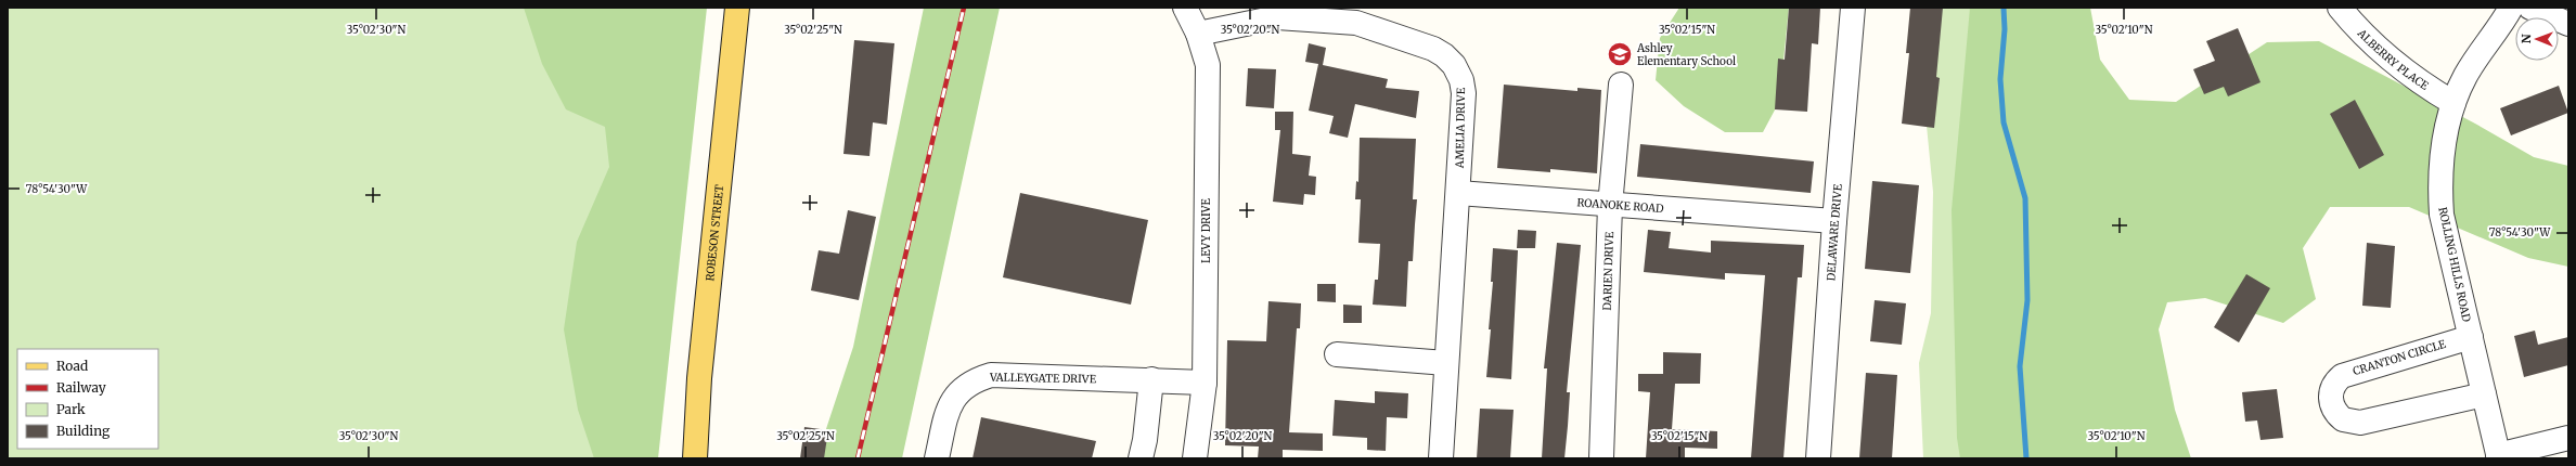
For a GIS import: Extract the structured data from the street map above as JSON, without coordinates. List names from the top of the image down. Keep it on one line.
{"streets":{"main road":["ROBESON STREET"],"street":["ALBERRY PLACE","AMELIA DRIVE","ROANOKE ROAD","LEVY DRIVE","DELAWARE DRIVE","ROLLING HILLS ROAD","DARIEN DRIVE","CRANTON CIRCLE","VALLEYGATE DRIVE"]},"crossings":[["ALBERRY PLACE","ROLLING HILLS ROAD"],["AMELIA DRIVE","ROANOKE ROAD"],["AMELIA DRIVE","LEVY DRIVE"],["ROANOKE ROAD","DELAWARE DRIVE"],["ROANOKE ROAD","DARIEN DRIVE"],["LEVY DRIVE","VALLEYGATE DRIVE"],["ROLLING HILLS ROAD","CRANTON CIRCLE"]],"places":{"school or university":["Ashley Elementary School"]},"legend":["Road","Railway","Park","Building"],"north":"left","coordinates":["35°02'30\"N","35°02'25\"N","35°02'20\"N","35°02'15\"N","35°02'10\"N","78°54'30\"W"]}
